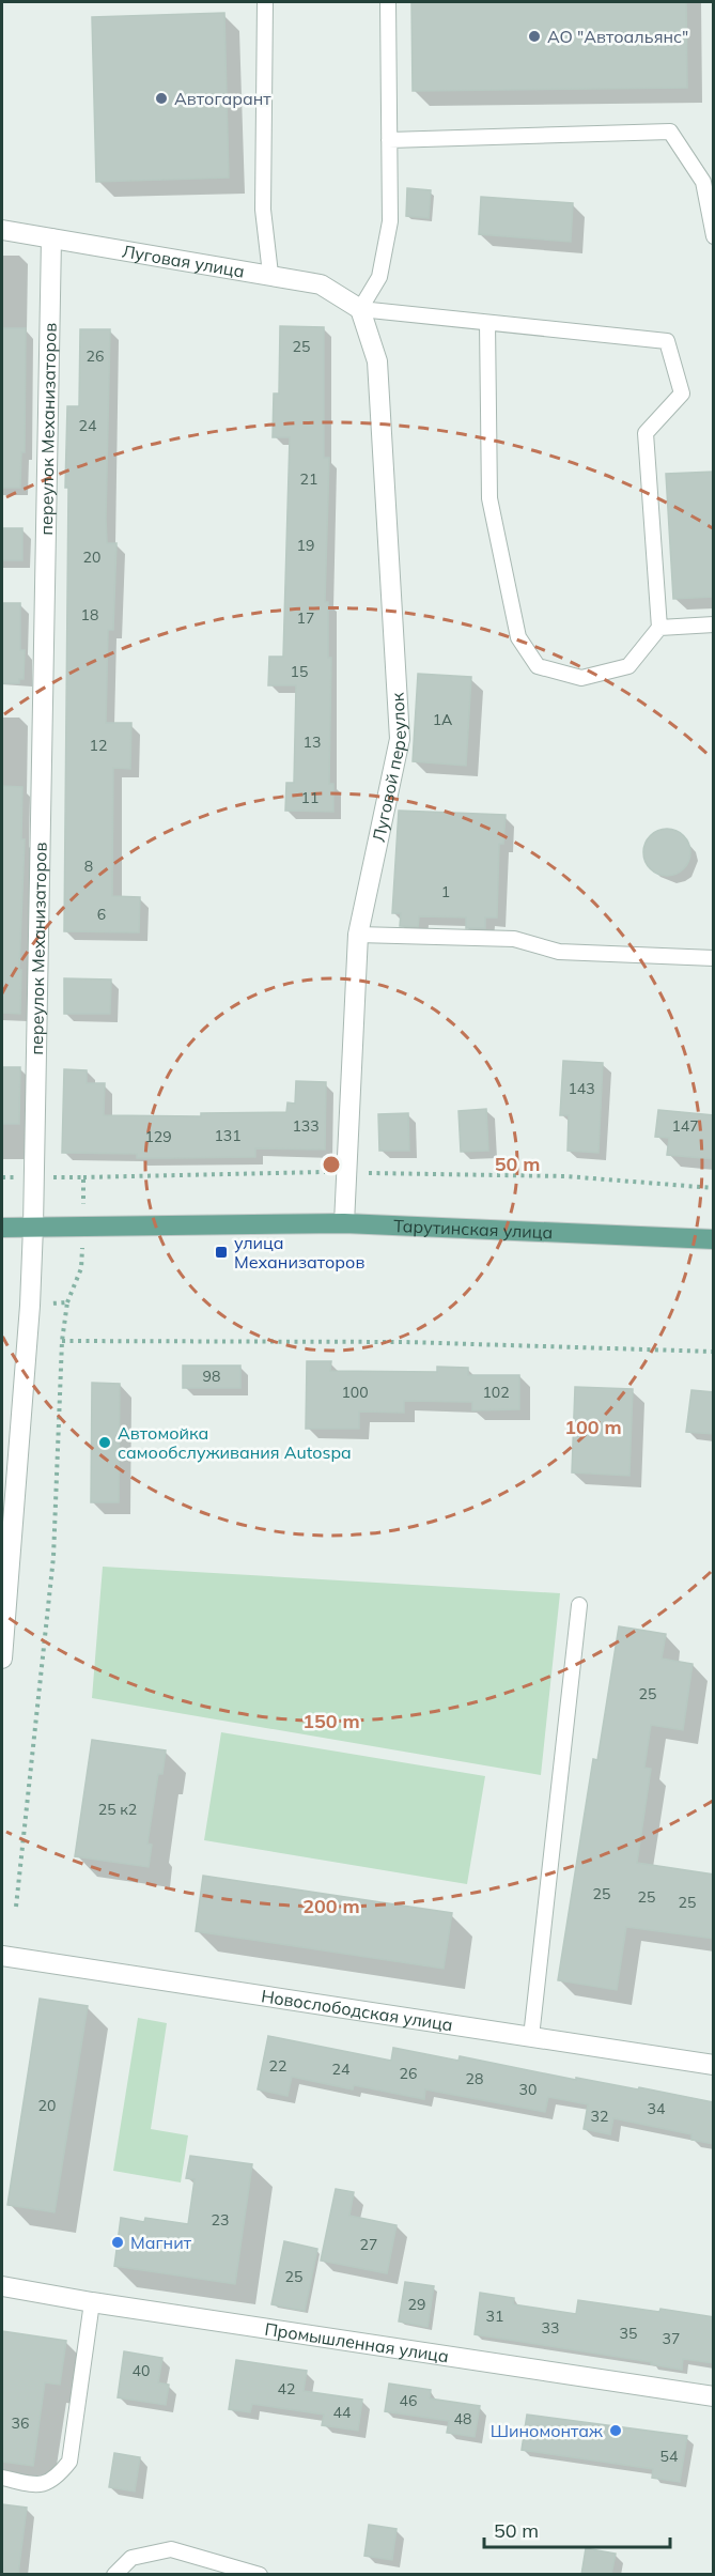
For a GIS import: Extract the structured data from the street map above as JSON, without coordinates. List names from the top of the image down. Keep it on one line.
{"streets":{"main road":["Тарутинская улица"],"street":["Луговая улица","переулок Механизаторов","Луговой переулок","Новослободская улица","Промышленная улица"]},"crossings":[["Луговая улица","переулок Механизаторов"],["Луговая улица","Луговой переулок"],["переулок Механизаторов","Тарутинская улица"],["Луговой переулок","Тарутинская улица"]],"places":{"other":["АО \"Автоальянс\"","Автогарант","Автомойка самообслуживания Autospa","Магнит","Шиномонтаж"],"transit":["улица Механизаторов"]},"house_numbers":["25","26","24","21","19","20","18","17","15","1А","13","12","11","8","1","6","143","133","147","131","129","98","100","102","25","25 к2","25","25","25","22","24","26","28","30","20","34","32","23","27","25","29","31","33","35","37","40","42","46","44","48","36","54"],"scale_bar":"50 m","rings":["50 m","100 m","150 m","200 m"]}
